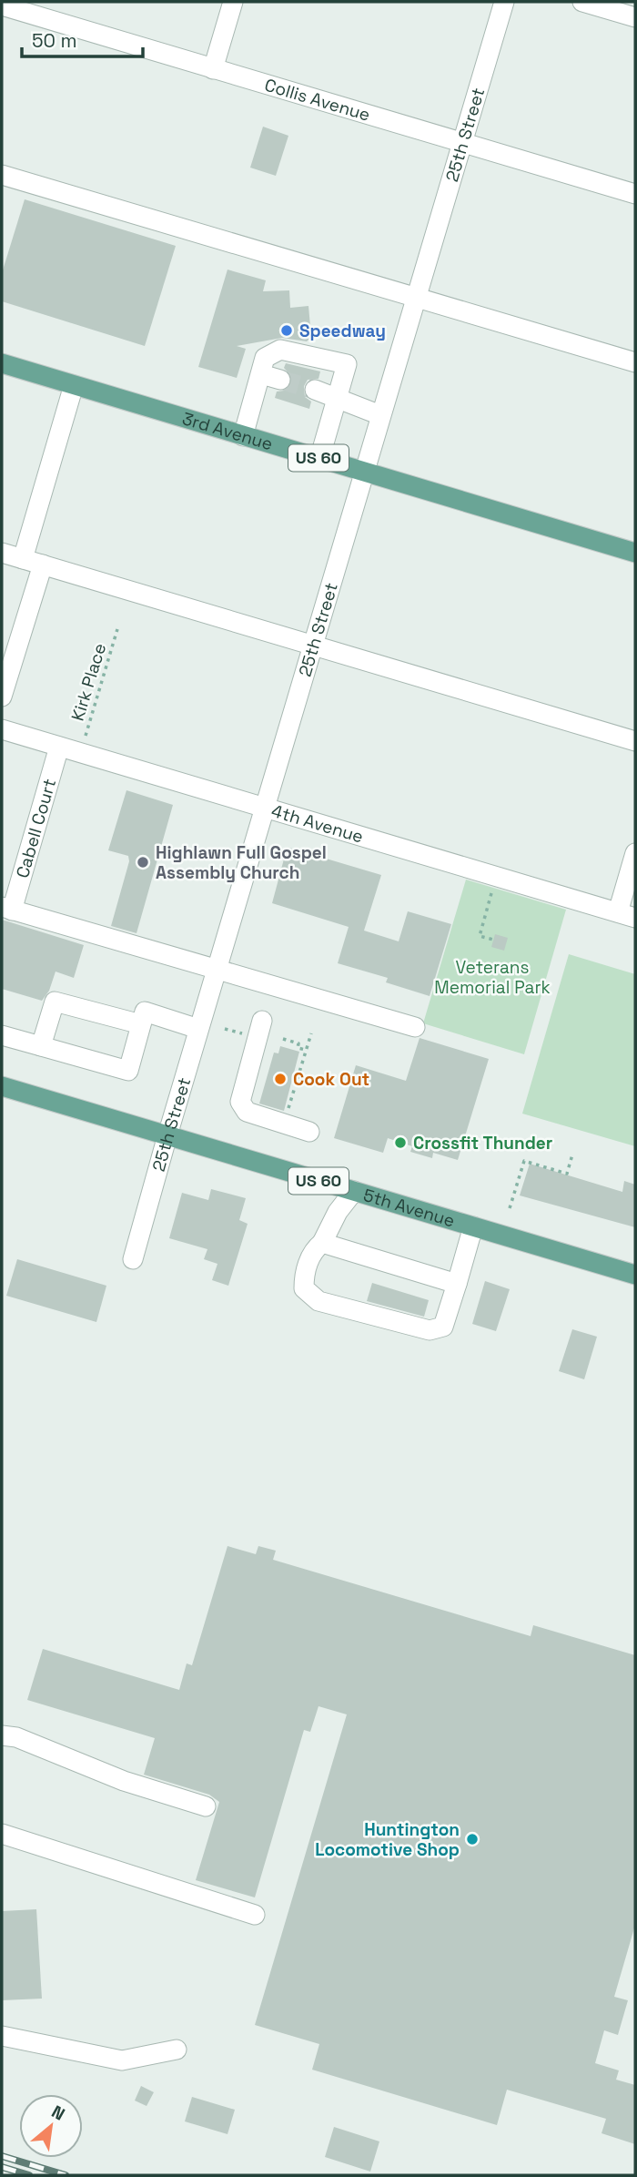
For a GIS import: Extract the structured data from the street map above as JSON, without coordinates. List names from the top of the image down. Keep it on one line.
{"streets":{"main road":["3rd Avenue","US 60","5th Avenue"],"street":["Collis Avenue","25th Street","4th Avenue","Cabell Court"],"path":["Kirk Place"]},"crossings":[["Collis Avenue","25th Street"],["25th Street","3rd Avenue"],["25th Street","4th Avenue"],["25th Street","5th Avenue"],["4th Avenue","Cabell Court"]],"parks":["Veterans Memorial Park"],"places":["Speedway","Highlawn Full Gospel Assembly Church","Cook Out","Crossfit Thunder","Huntington Locomotive Shop"],"scale_bar":"50 m","north":"top right"}
